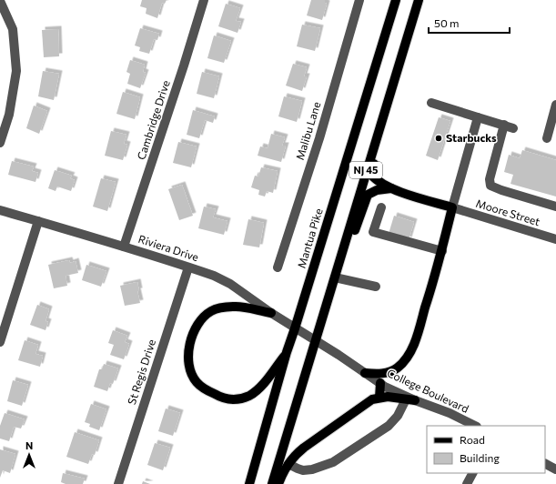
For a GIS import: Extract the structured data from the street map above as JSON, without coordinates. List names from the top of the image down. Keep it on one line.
{"streets":{"main road":["NJ 45","Mantua Pike"],"street":["Cambridge Drive","Malibu Lane","Moore Street","Riviera Drive","St Regis Drive","College Boulevard"]},"crossings":[["Cambridge Drive","Riviera Drive"],["NJ 45","Riviera Drive"],["NJ 45","College Boulevard"],["Mantua Pike","Riviera Drive"],["Riviera Drive","St Regis Drive"],["Riviera Drive","College Boulevard"]],"places":["Starbucks"],"legend":["Road","Building"],"scale_bar":"50 m","north":"top"}
